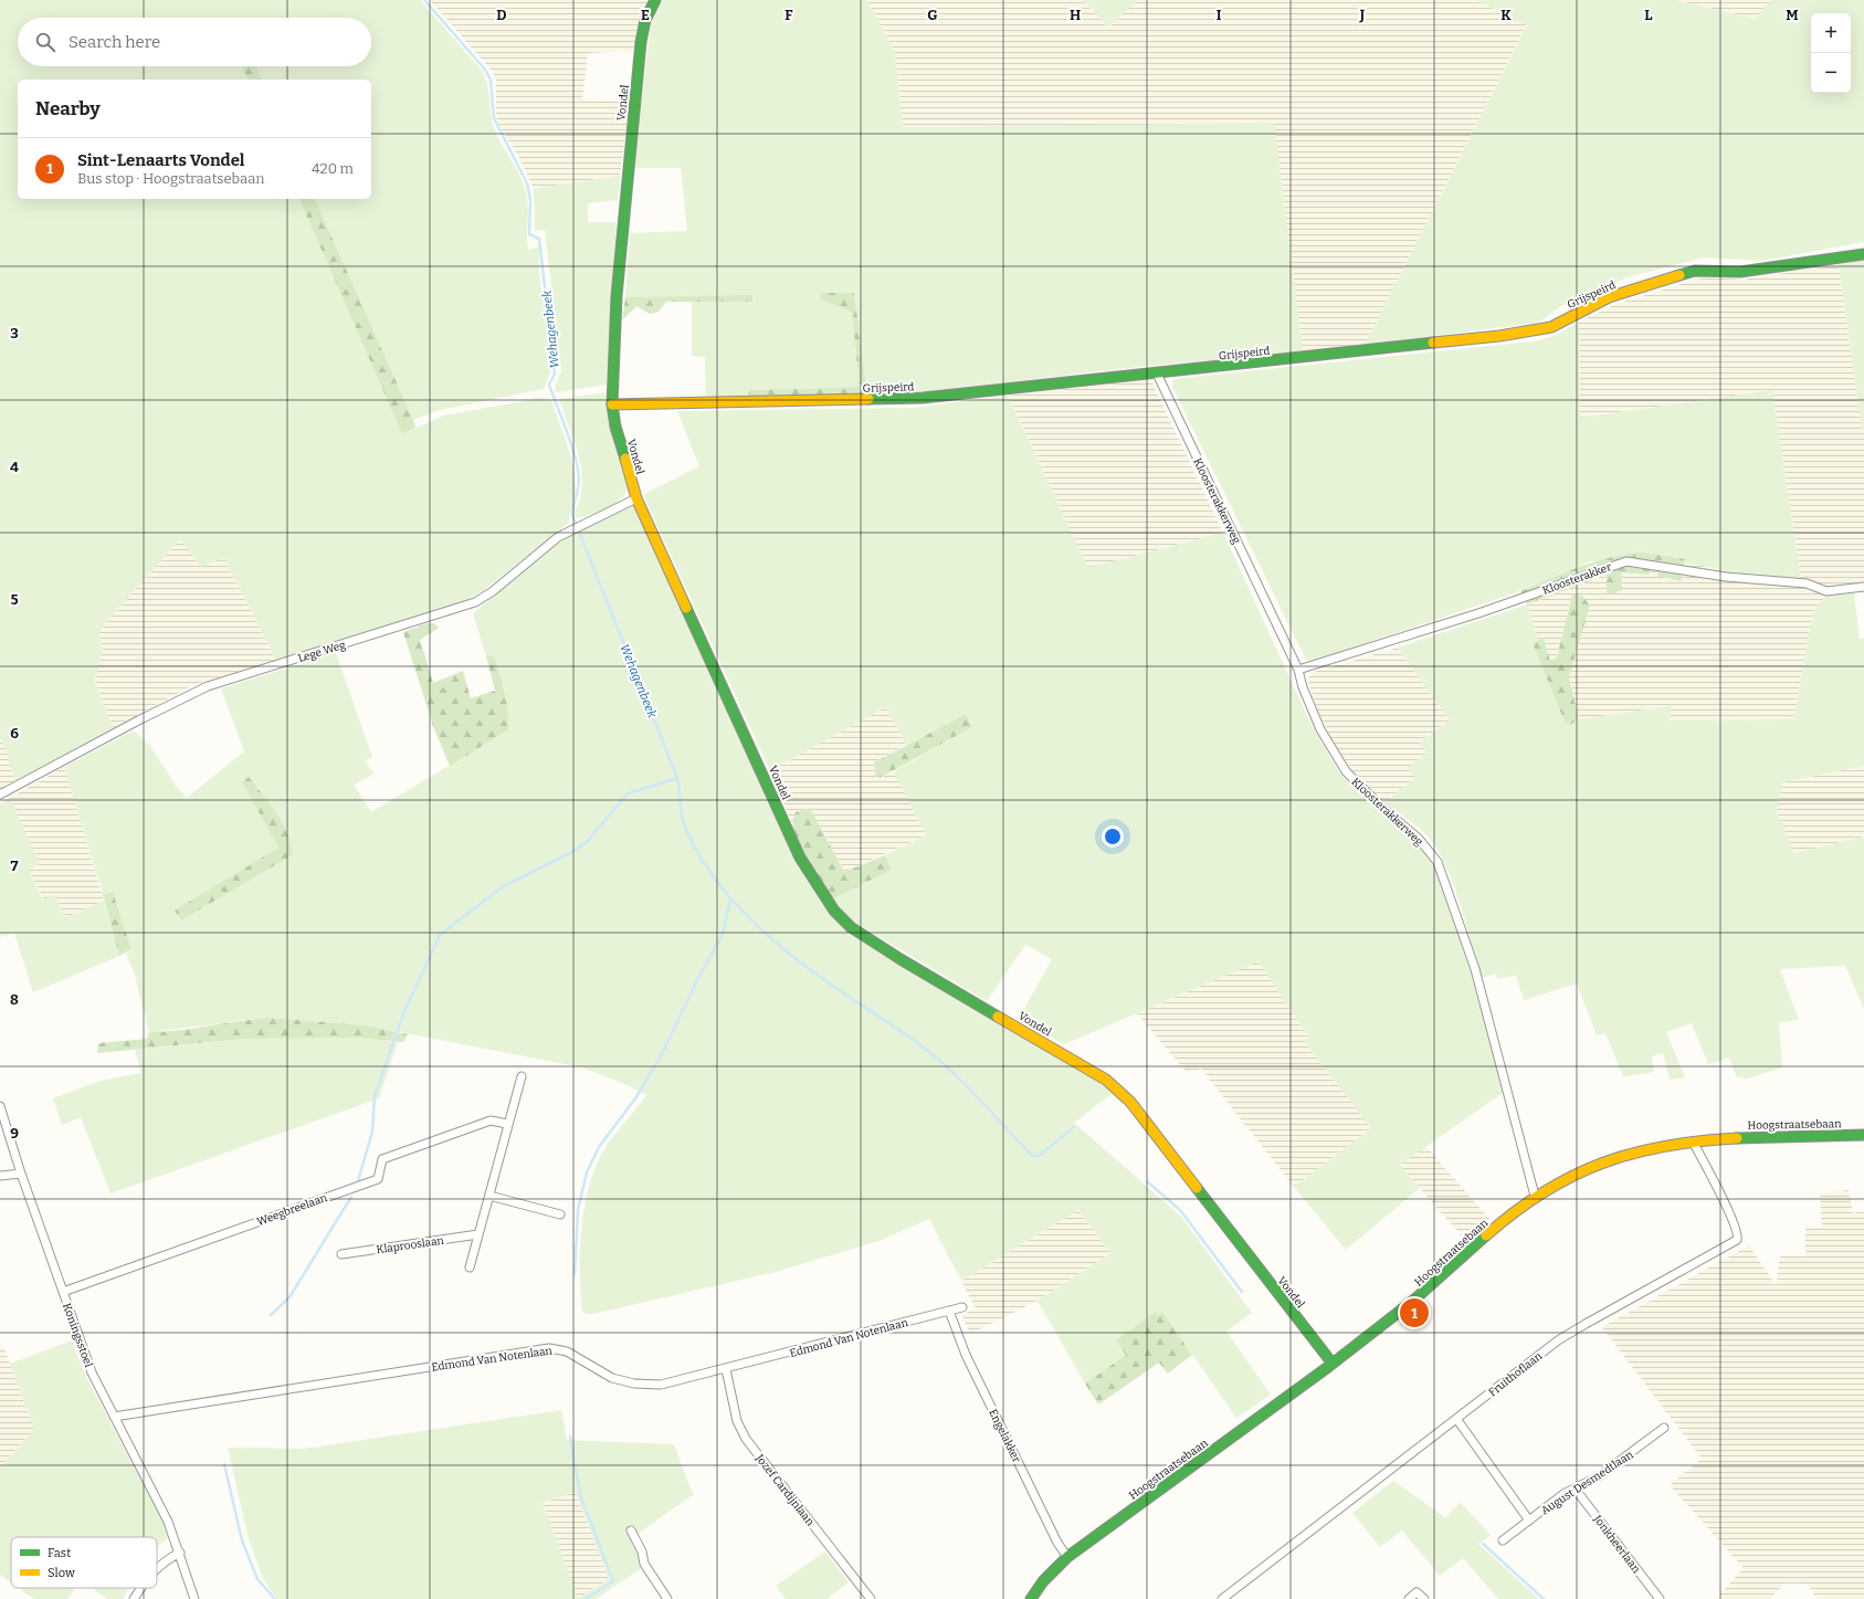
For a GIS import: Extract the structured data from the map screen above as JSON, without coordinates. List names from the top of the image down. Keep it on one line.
{"streets":{"street":["Vondel","Grijspeird","Kloosterakkerweg","Kloosterakker","Lege Weg","Hoogstraatsebaan","Weegbreelaan","Klaprooslaan","Koningsstoel","Edmond Van Notenlaan","Fruithoflaan","Engelakker","August Desmedtlaan","Jozef Cardijnlaan","Jonkheerlaan"]},"crossings":[["Vondel","Grijspeird"],["Vondel","Lege Weg"],["Vondel","Hoogstraatsebaan"],["Grijspeird","Kloosterakkerweg"],["Kloosterakkerweg","Kloosterakker"],["Kloosterakkerweg","Hoogstraatsebaan"],["Hoogstraatsebaan","Fruithoflaan"],["Hoogstraatsebaan","Engelakker"],["Weegbreelaan","Koningsstoel"],["Koningsstoel","Edmond Van Notenlaan"],["Edmond Van Notenlaan","Engelakker"],["Edmond Van Notenlaan","Jozef Cardijnlaan"],["Fruithoflaan","August Desmedtlaan"],["August Desmedtlaan","Jonkheerlaan"]],"water":["Wehagenbeek"],"legend":["Fast","Slow"],"page":{"map_buttons":["+","−"],"search":"Search here","heading":"Nearby","list":[{"mark":"1","name":"Sint-Lenaarts Vondel","note":"Bus stop · Hoogstraatsebaan","value":"420 m"}],"pins":"1"},"grid":{"columns":["D","E","F","G","H","I","J","K","L","M"],"rows":["3","4","5","6","7","8","9"]}}
